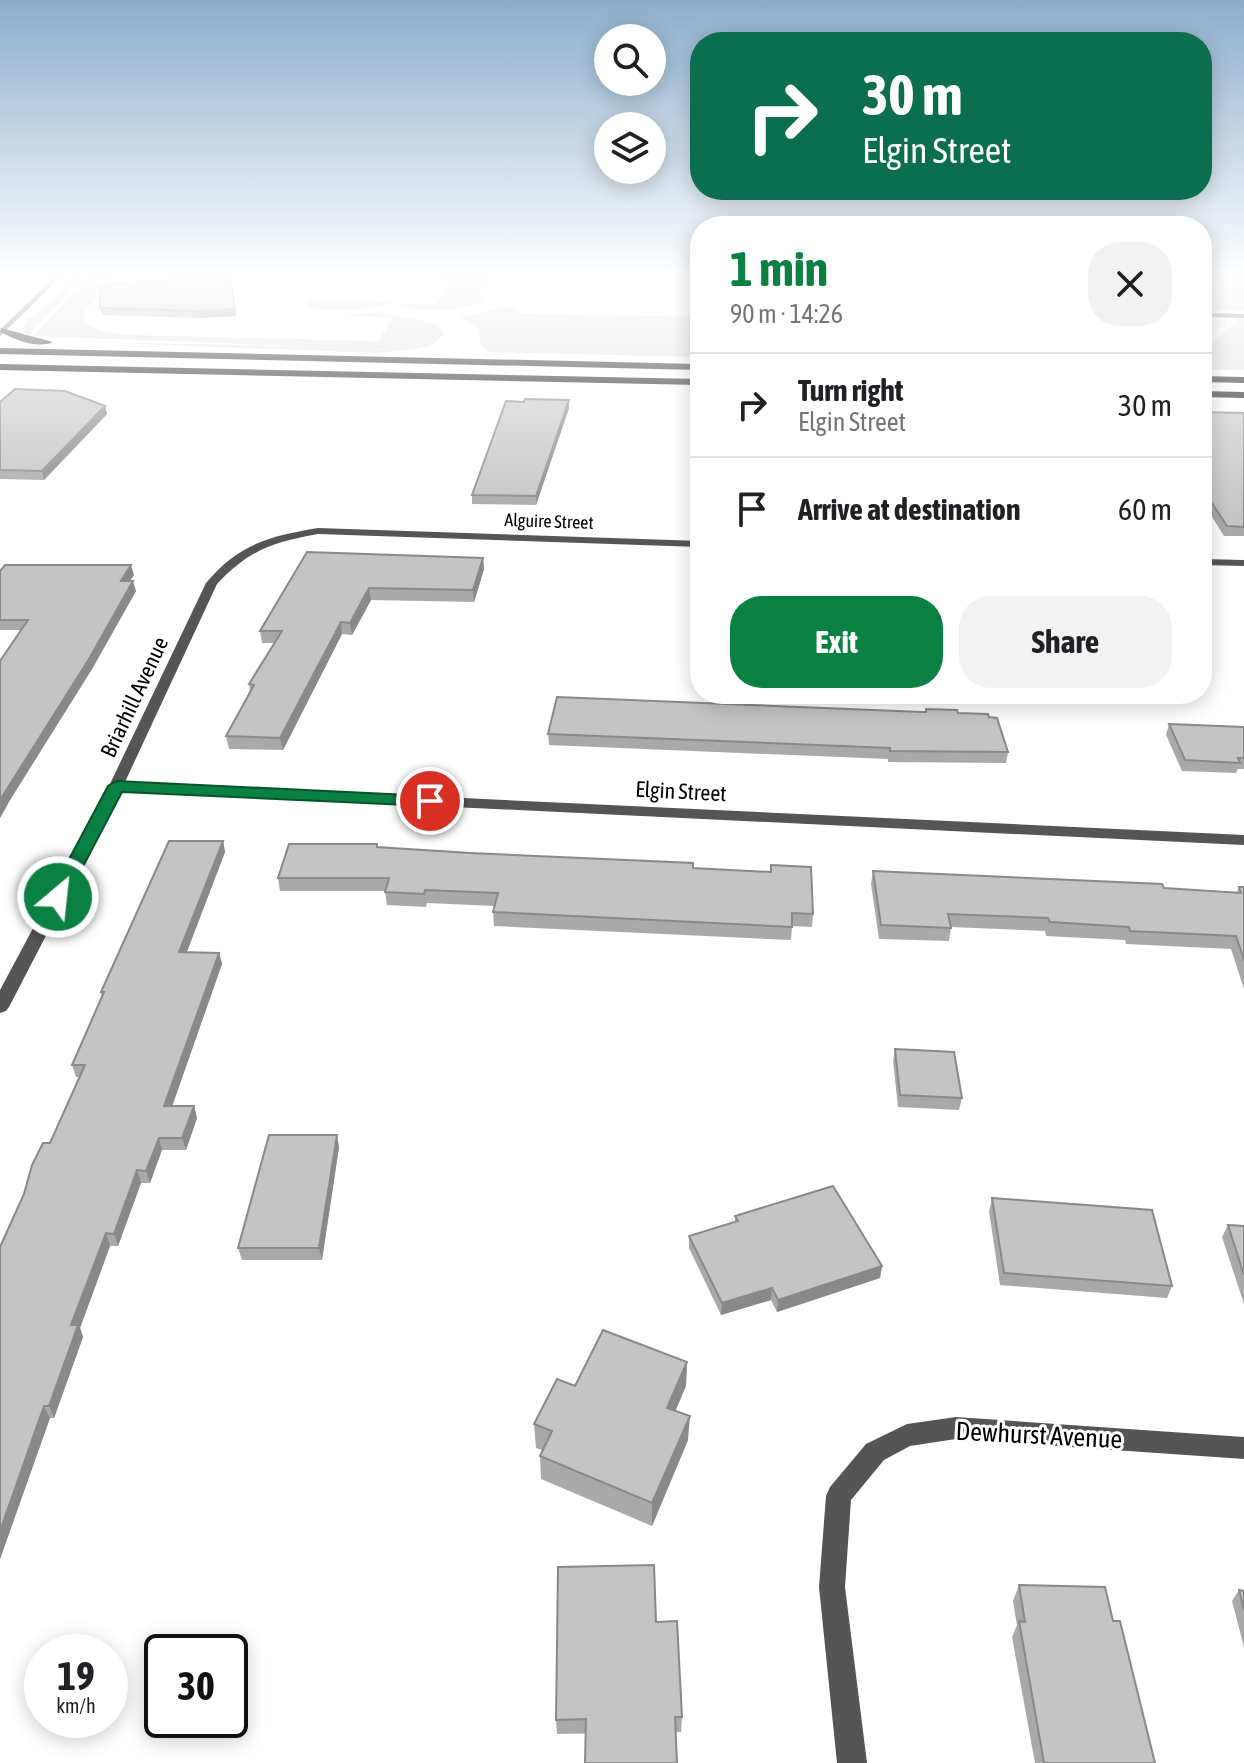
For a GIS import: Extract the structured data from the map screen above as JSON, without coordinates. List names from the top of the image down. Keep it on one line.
{"streets":{"street":["Alguire Street","Briarhill Avenue","Elgin Street","Dewhurst Avenue"]},"crossings":[["Alguire Street","Briarhill Avenue"],["Briarhill Avenue","Elgin Street"]],"page":{"turn":["30 m","Elgin Street"],"heading":["1 min","90 m · 14:26"],"list":[{"name":"Turn right","note":"Elgin Street","value":"30 m"},{"name":"Arrive at destination","value":"60 m"}],"buttons":["Exit","Share"],"speed":"19 km/h","limit":"30"}}
